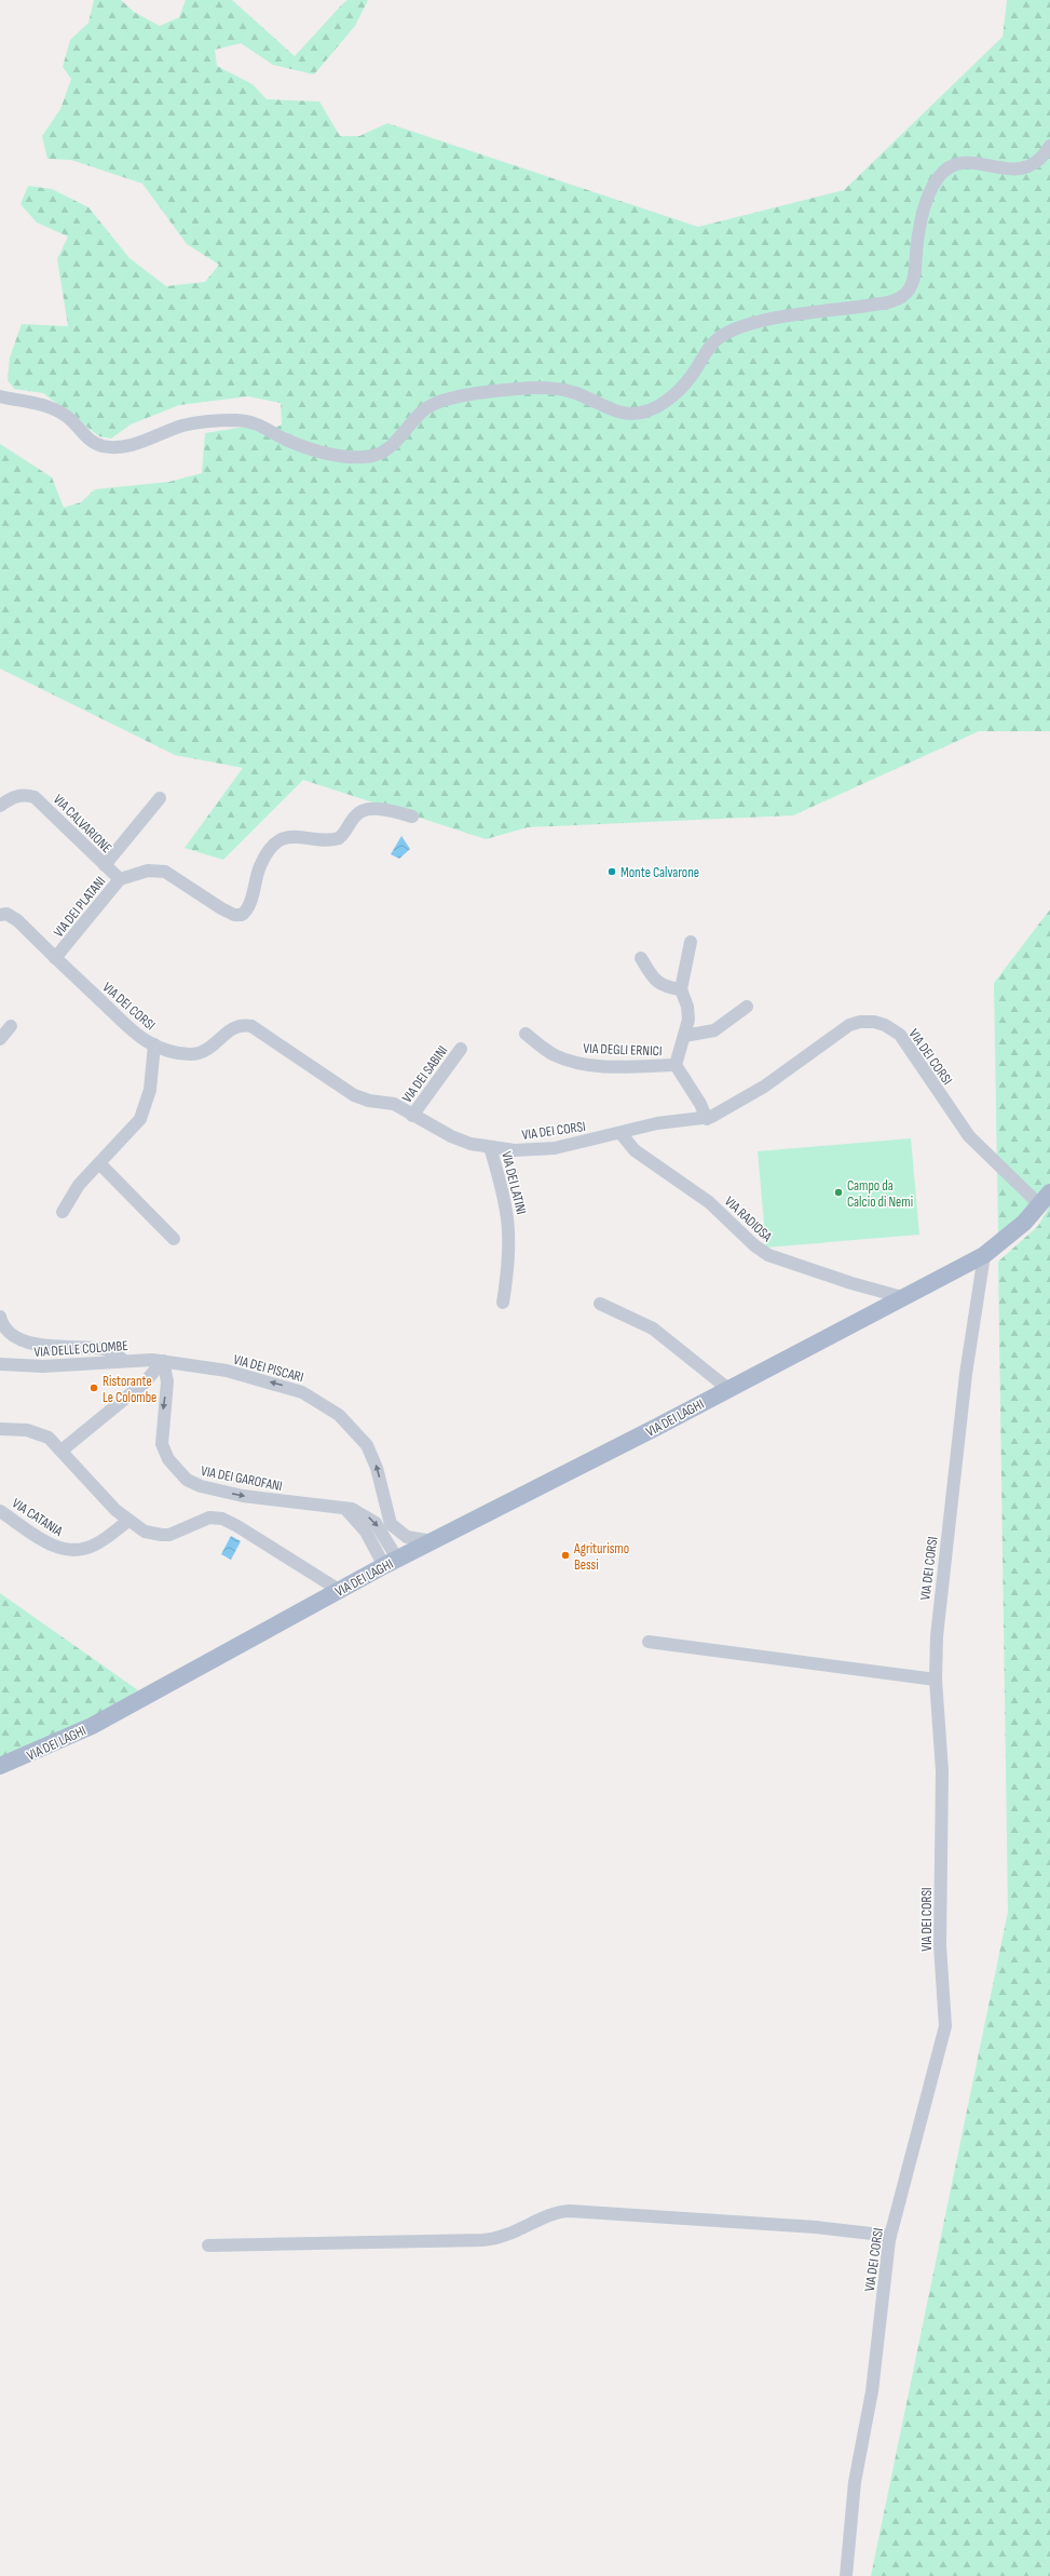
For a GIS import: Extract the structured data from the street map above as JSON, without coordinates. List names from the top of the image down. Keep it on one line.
{"streets":{"main road":["VIA DEI LAGHI"],"street":["VIA CALVARIONE","VIA DEI PLATANI","VIA DEI CORSI","VIA DEGLI ERNICI","VIA DEI SABINI","VIA DEI LATINI","VIA RADIOSA","VIA DELLE COLOMBE","VIA DEI PISCARI","VIA DEI GAROFANI","VIA CATANIA"]},"crossings":[["VIA CALVARIONE","VIA DEI PLATANI"],["VIA DEI PLATANI","VIA DEI CORSI"],["VIA DEI CORSI","VIA DEI SABINI"],["VIA DEI CORSI","VIA DEI LATINI"],["VIA DEI CORSI","VIA RADIOSA"],["VIA DEI CORSI","VIA DEI LAGHI"],["VIA RADIOSA","VIA DEI LAGHI"],["VIA DELLE COLOMBE","VIA DEI PISCARI"],["VIA DELLE COLOMBE","VIA DEI GAROFANI"],["VIA DEI PISCARI","VIA DEI LAGHI"],["VIA DEI PISCARI","VIA DEI GAROFANI"],["VIA DEI LAGHI","VIA DEI GAROFANI"]],"one_way":["VIA DEI PISCARI"],"places":["Monte Calvarone","Campo da Calcio di Nemi","Ristorante Le Colombe","Agriturismo Bessi"]}
